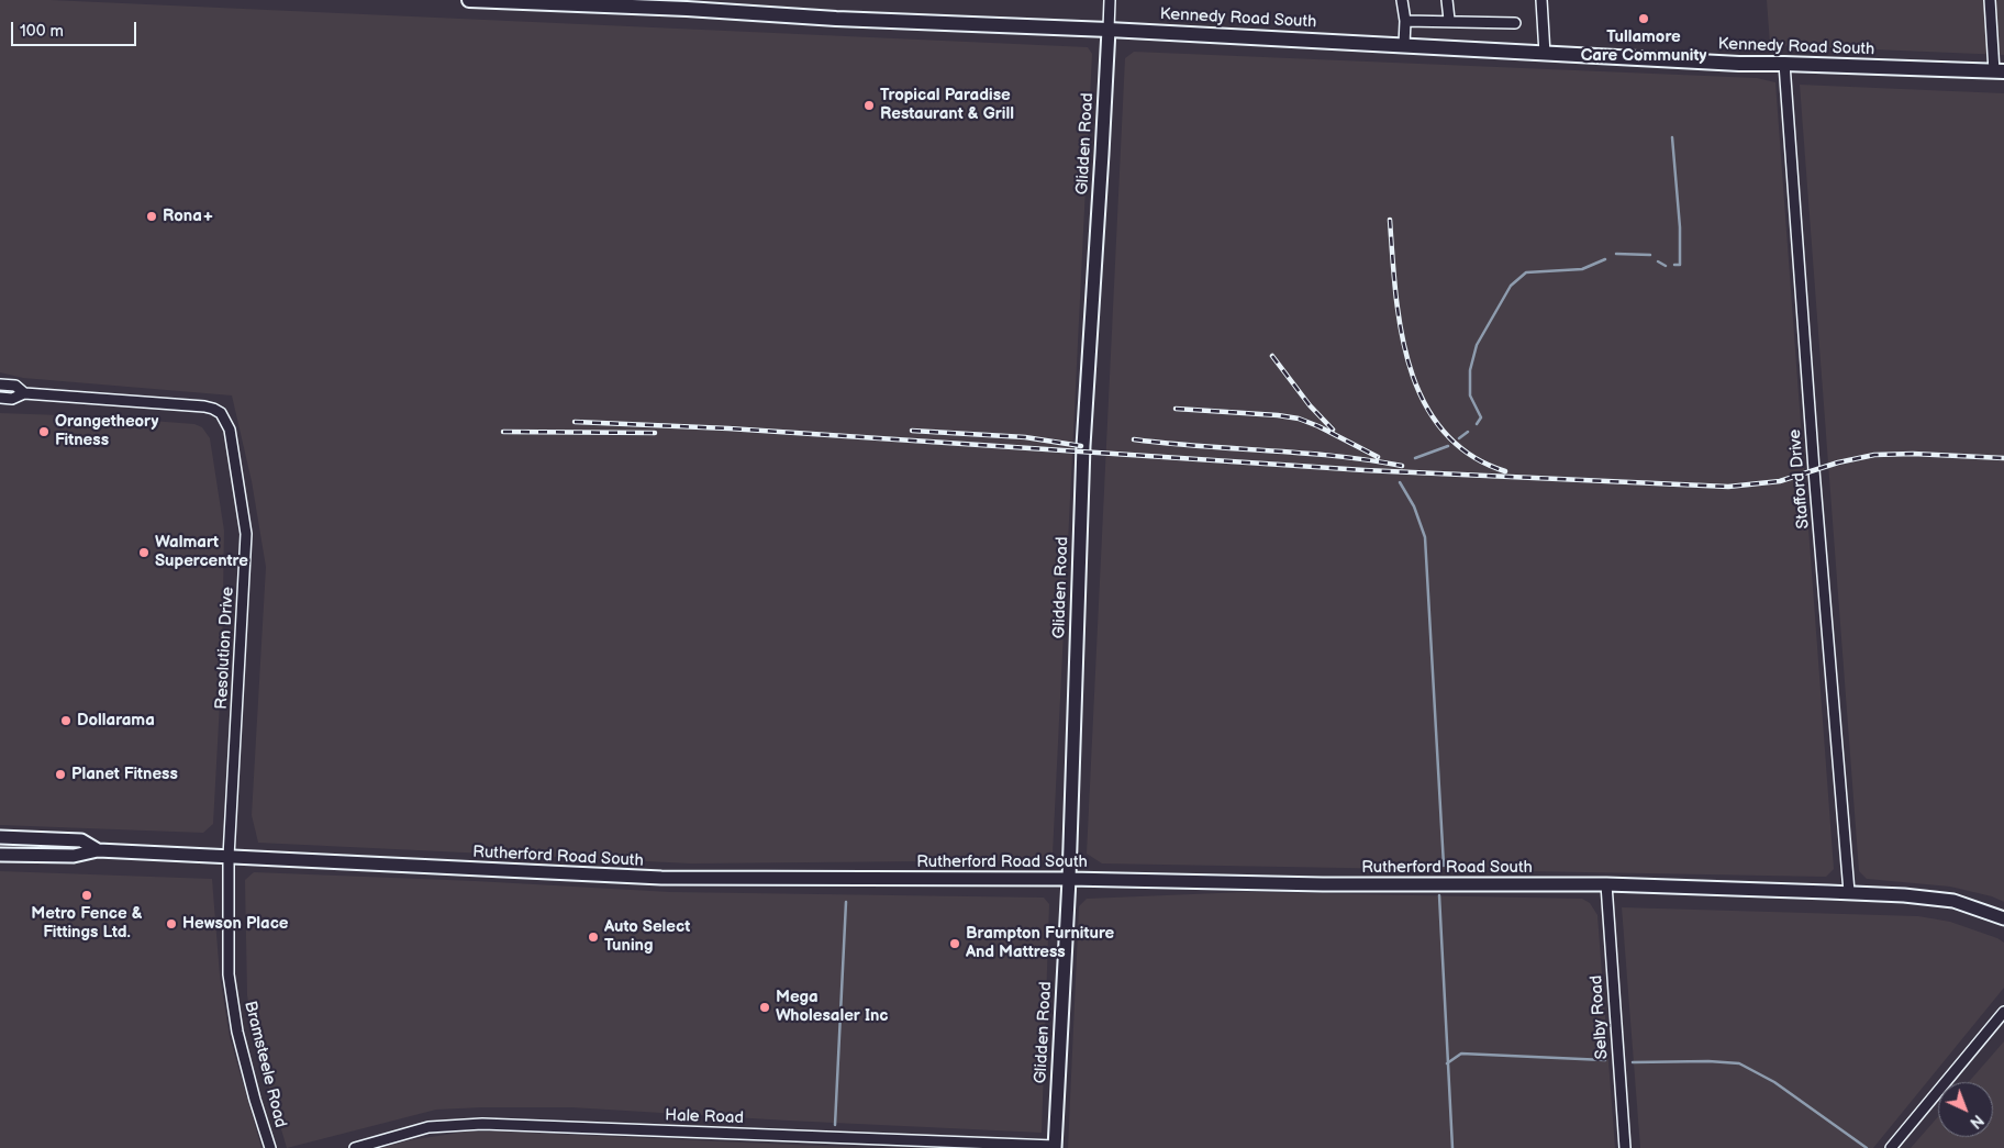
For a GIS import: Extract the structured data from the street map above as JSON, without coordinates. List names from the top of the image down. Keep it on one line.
{"streets":{"main road":["Kennedy Road South"],"street":["Glidden Road","Stafford Drive","Resolution Drive","Rutherford Road South","Selby Road","Bramsteele Road","Hale Road"]},"crossings":[["Kennedy Road South","Glidden Road"],["Kennedy Road South","Stafford Drive"],["Glidden Road","Rutherford Road South"],["Glidden Road","Hale Road"],["Stafford Drive","Rutherford Road South"],["Resolution Drive","Rutherford Road South"],["Resolution Drive","Bramsteele Road"],["Rutherford Road South","Selby Road"],["Rutherford Road South","Bramsteele Road"]],"places":["Tullamore Care Community","Tropical Paradise Restaurant & Grill","Rona+","Orangetheory Fitness","Walmart Supercentre","Dollarama","Planet Fitness","Metro Fence & Fittings Ltd.","Hewson Place","Auto Select Tuning","Brampton Furniture And Mattress","Mega Wholesaler Inc"],"scale_bar":"100 m","north":"bottom right"}
